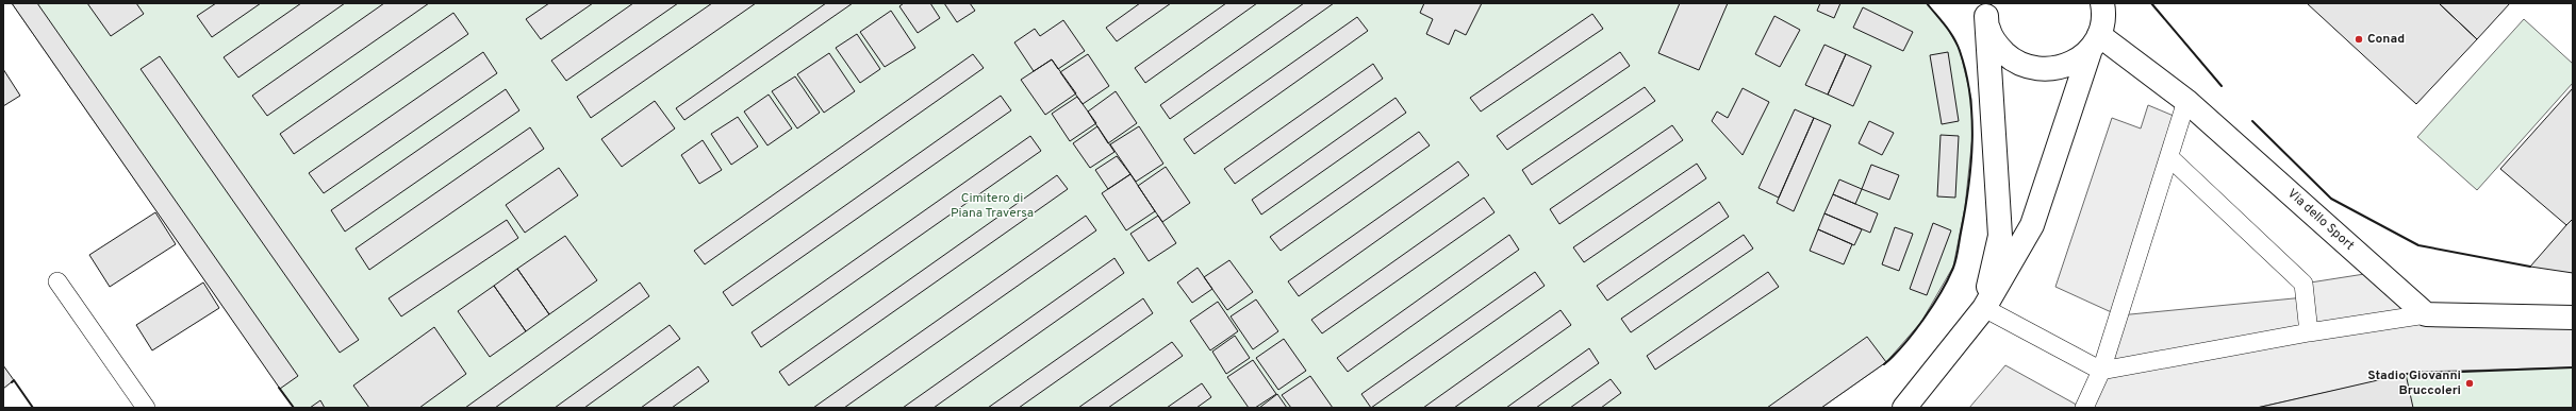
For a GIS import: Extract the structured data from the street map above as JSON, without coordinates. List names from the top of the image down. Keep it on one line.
{"streets":{"main road":["Via dello Sport"]},"parks":["Cimitero di Piana Traversa"],"places":["Conad","Stadio Giovanni Bruccoleri"]}
